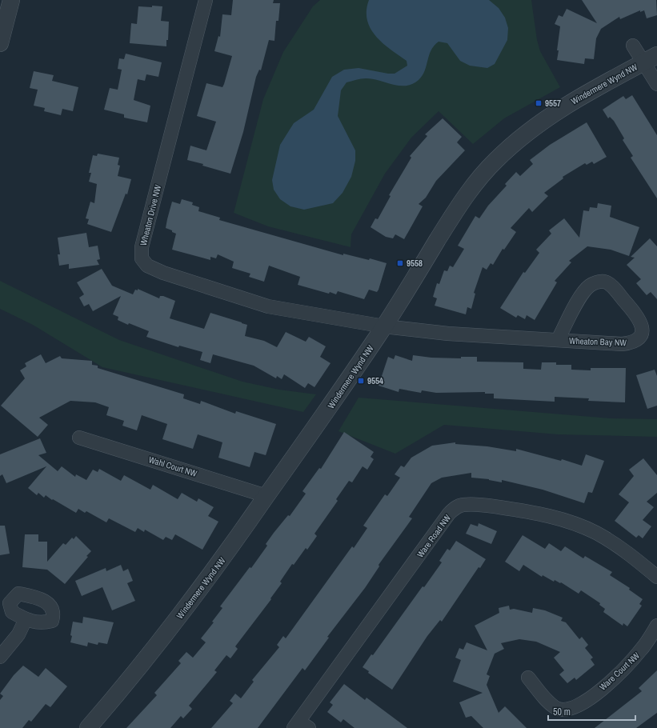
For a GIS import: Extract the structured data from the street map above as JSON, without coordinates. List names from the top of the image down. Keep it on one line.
{"streets":{"street":["Windermere Wynd NW","Wheaton Drive NW","Wheaton Bay NW","Wahl Court NW","Ware Road NW","Ware Court NW"]},"crossings":[["Windermere Wynd NW","Wheaton Drive NW"],["Windermere Wynd NW","Wheaton Bay NW"],["Windermere Wynd NW","Wahl Court NW"],["Wheaton Drive NW","Wheaton Bay NW"]],"places":{"transit":["9557","9558","9554"]},"scale_bar":"50 m"}
